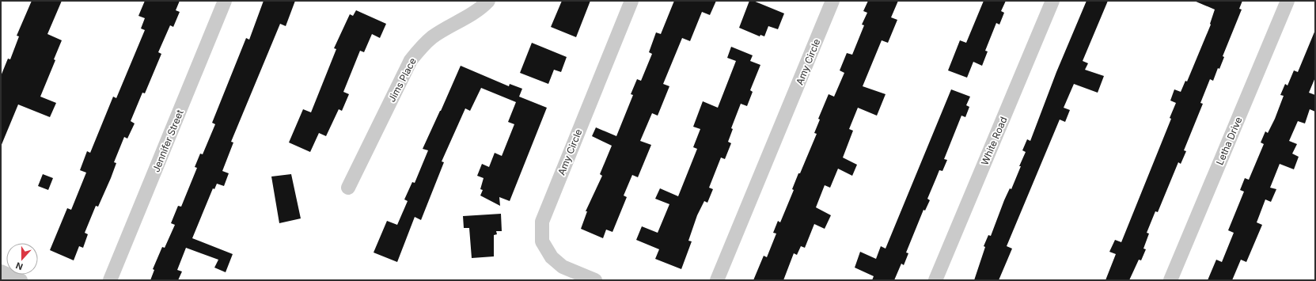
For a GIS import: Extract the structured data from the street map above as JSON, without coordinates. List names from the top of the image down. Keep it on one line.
{"streets":{"street":["Amy Circle","Jims Place","Jennifer Street","White Road","Letha Drive"]},"north":"bottom"}
